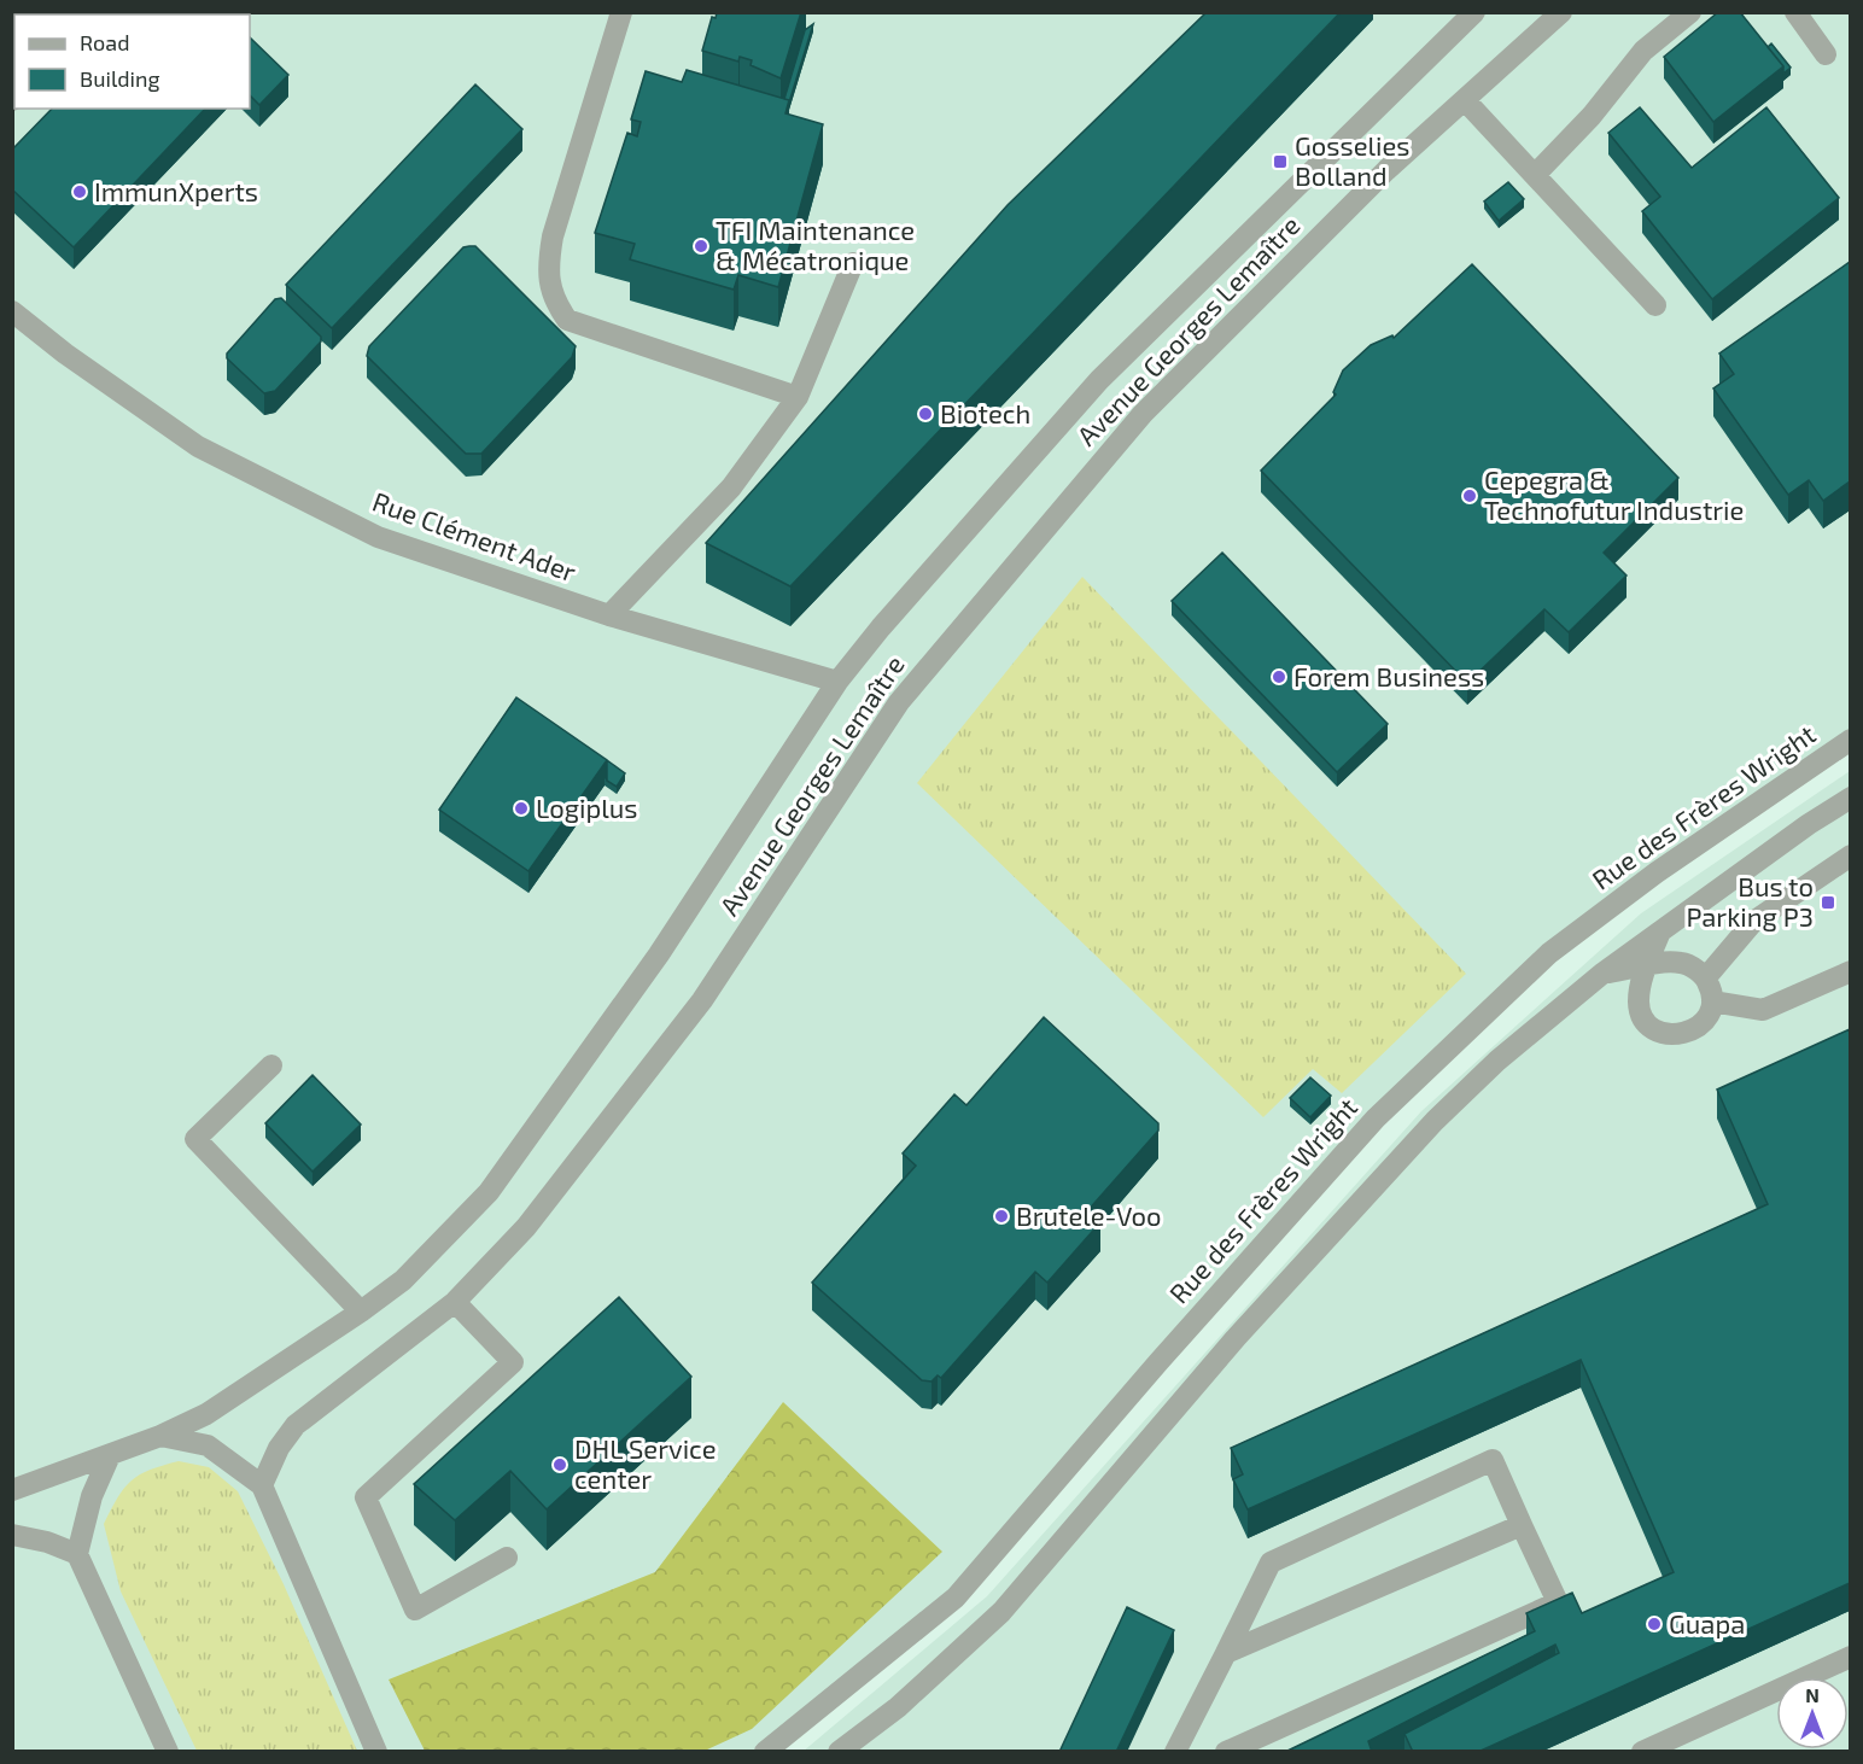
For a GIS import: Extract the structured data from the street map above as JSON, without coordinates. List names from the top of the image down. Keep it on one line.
{"streets":{"street":["Avenue Georges Lemaître","Rue Clément Ader","Rue des Frères Wright"]},"crossings":[["Avenue Georges Lemaître","Rue Clément Ader"]],"places":{"transit":["Gosselies Bolland","Bus to Parking P3"],"other":["ImmunXperts","TFI Maintenance & Mécatronique","Biotech","Cepegra & Technofutur Industrie","Forem Business","Logiplus","Brutele-Voo","DHL Service center","Guapa"]},"legend":["Road","Building"],"north":"top"}
